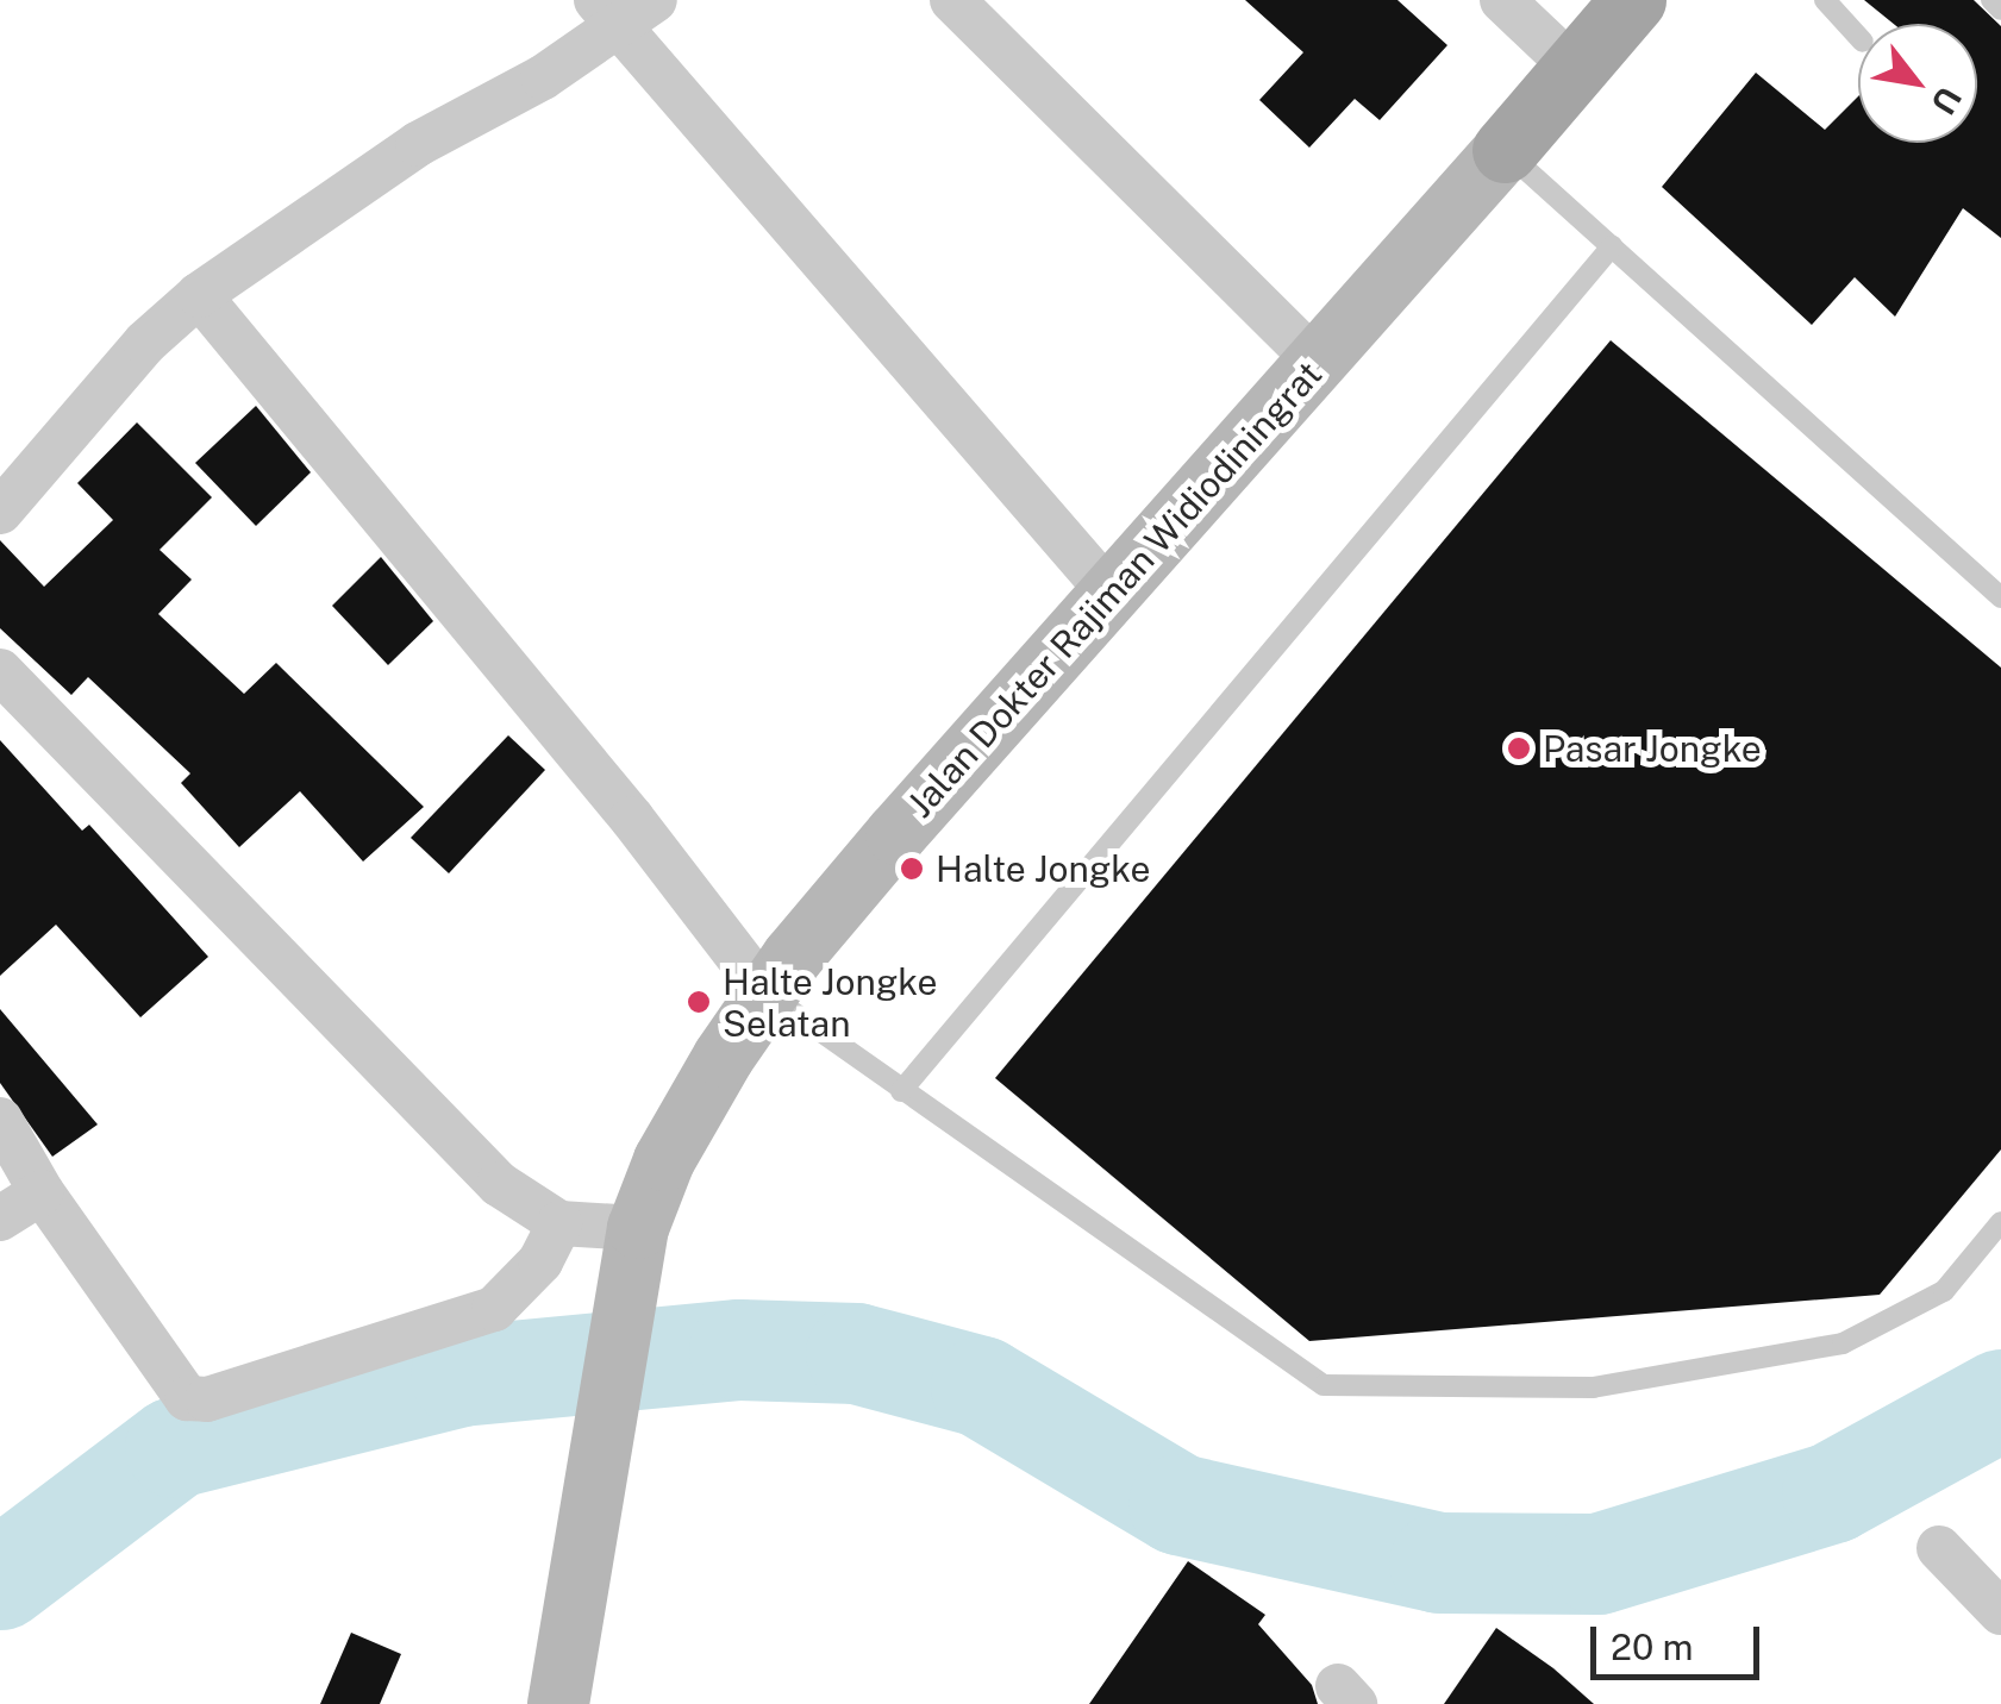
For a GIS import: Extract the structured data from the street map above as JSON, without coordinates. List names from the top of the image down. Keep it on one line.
{"streets":{"main road":["Jalan Dokter Rajiman Widiodiningrat"]},"places":["Pasar Jongke","Halte Jongke","Halte Jongke Selatan"],"scale_bar":"20 m","north":"bottom right"}
